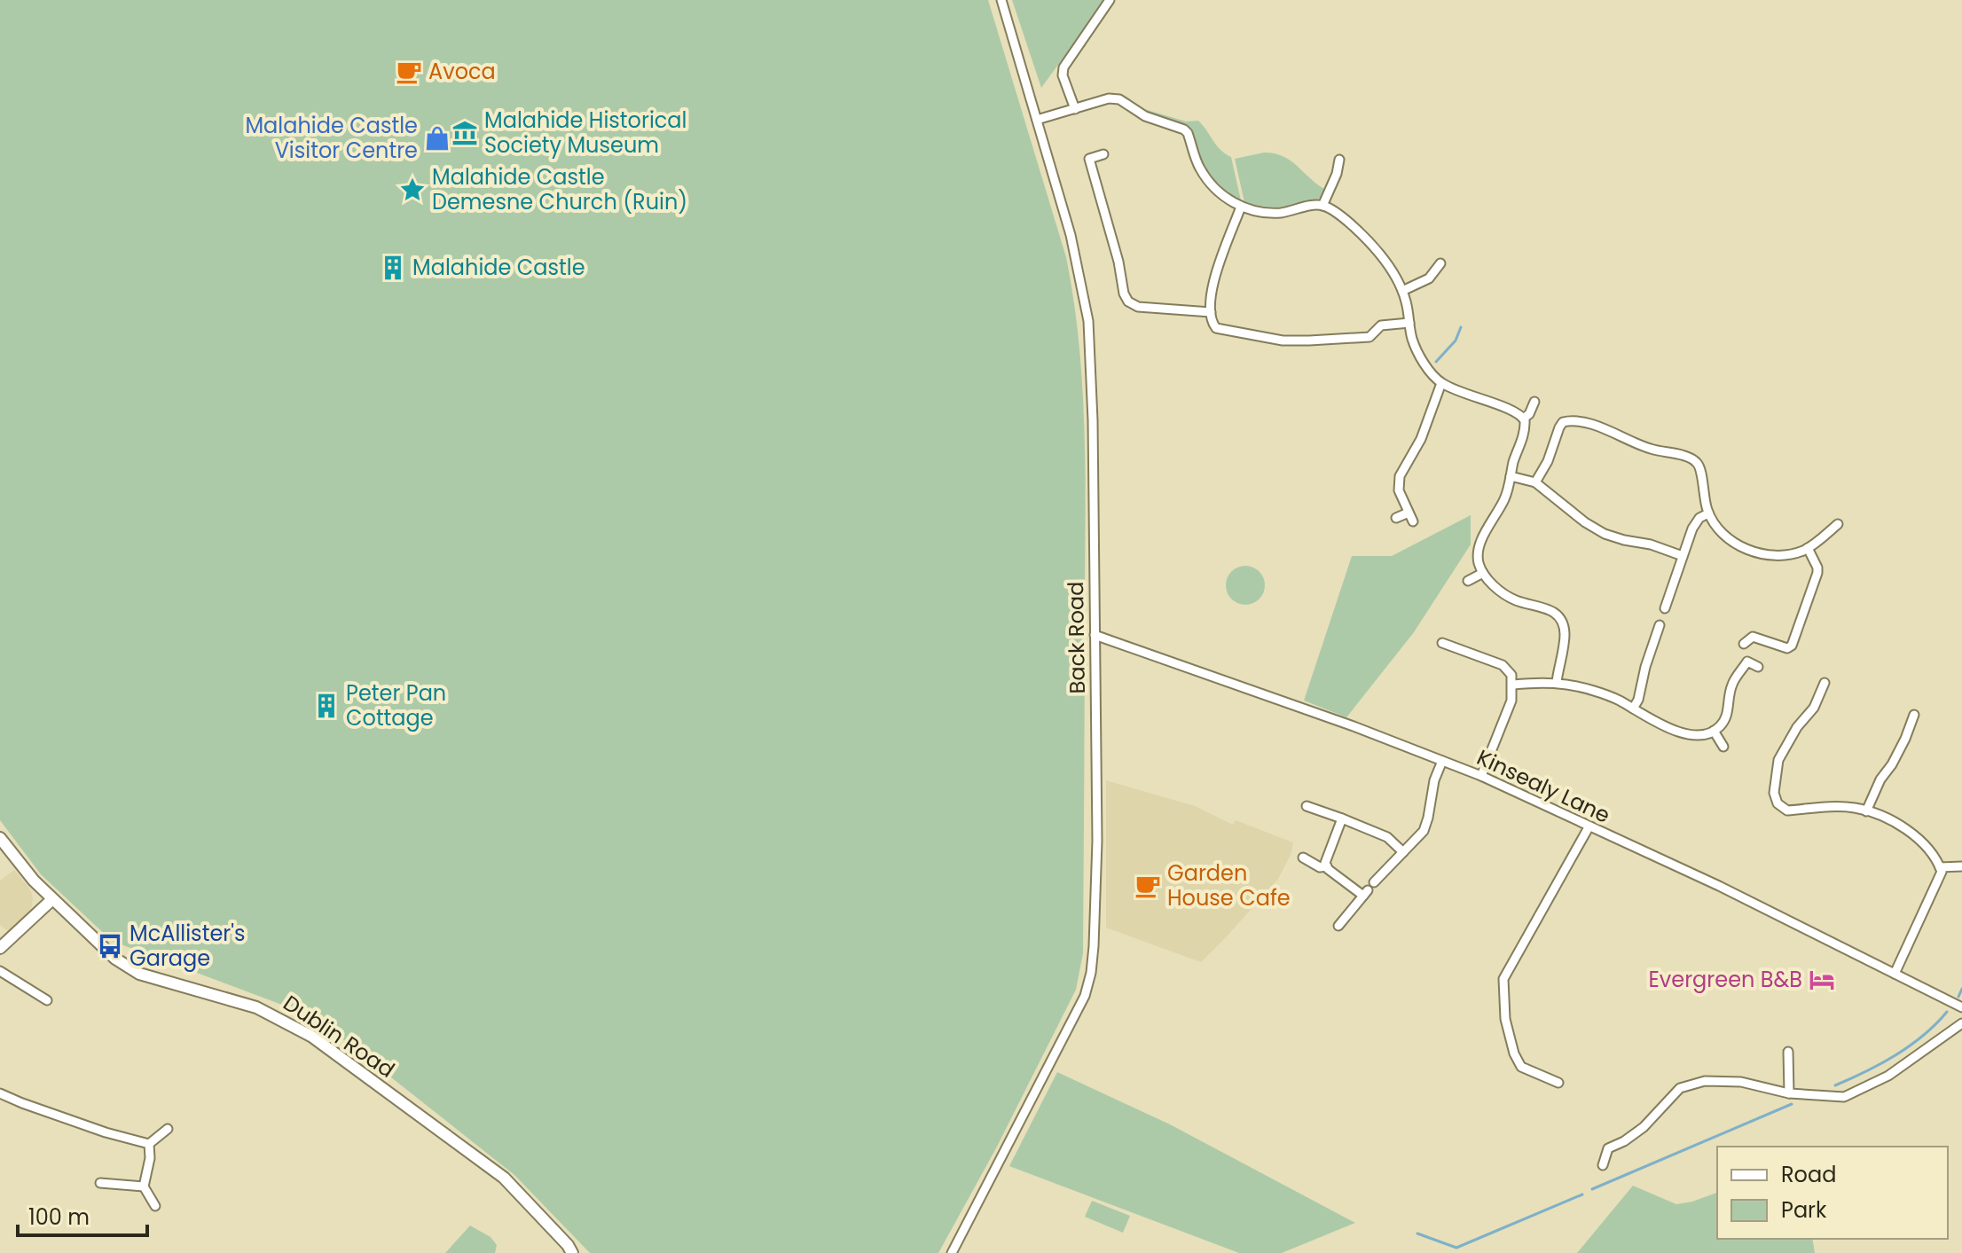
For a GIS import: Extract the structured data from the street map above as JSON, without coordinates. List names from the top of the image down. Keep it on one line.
{"streets":{"main road":["Dublin Road"],"street":["Back Road","Kinsealy Lane"]},"crossings":[["Back Road","Kinsealy Lane"]],"places":{"cafe":["Avoca","Garden House Cafe"],"museum":["Malahide Historical Society Museum"],"shop":["Malahide Castle Visitor Centre"],"place":["Malahide Castle Demesne Church (Ruin)"],"building":["Malahide Castle","Peter Pan Cottage"],"bus stop":["McAllister's Garage"],"hotel":["Evergreen B&B"]},"legend":["Road","Park"],"scale_bar":"100 m"}
